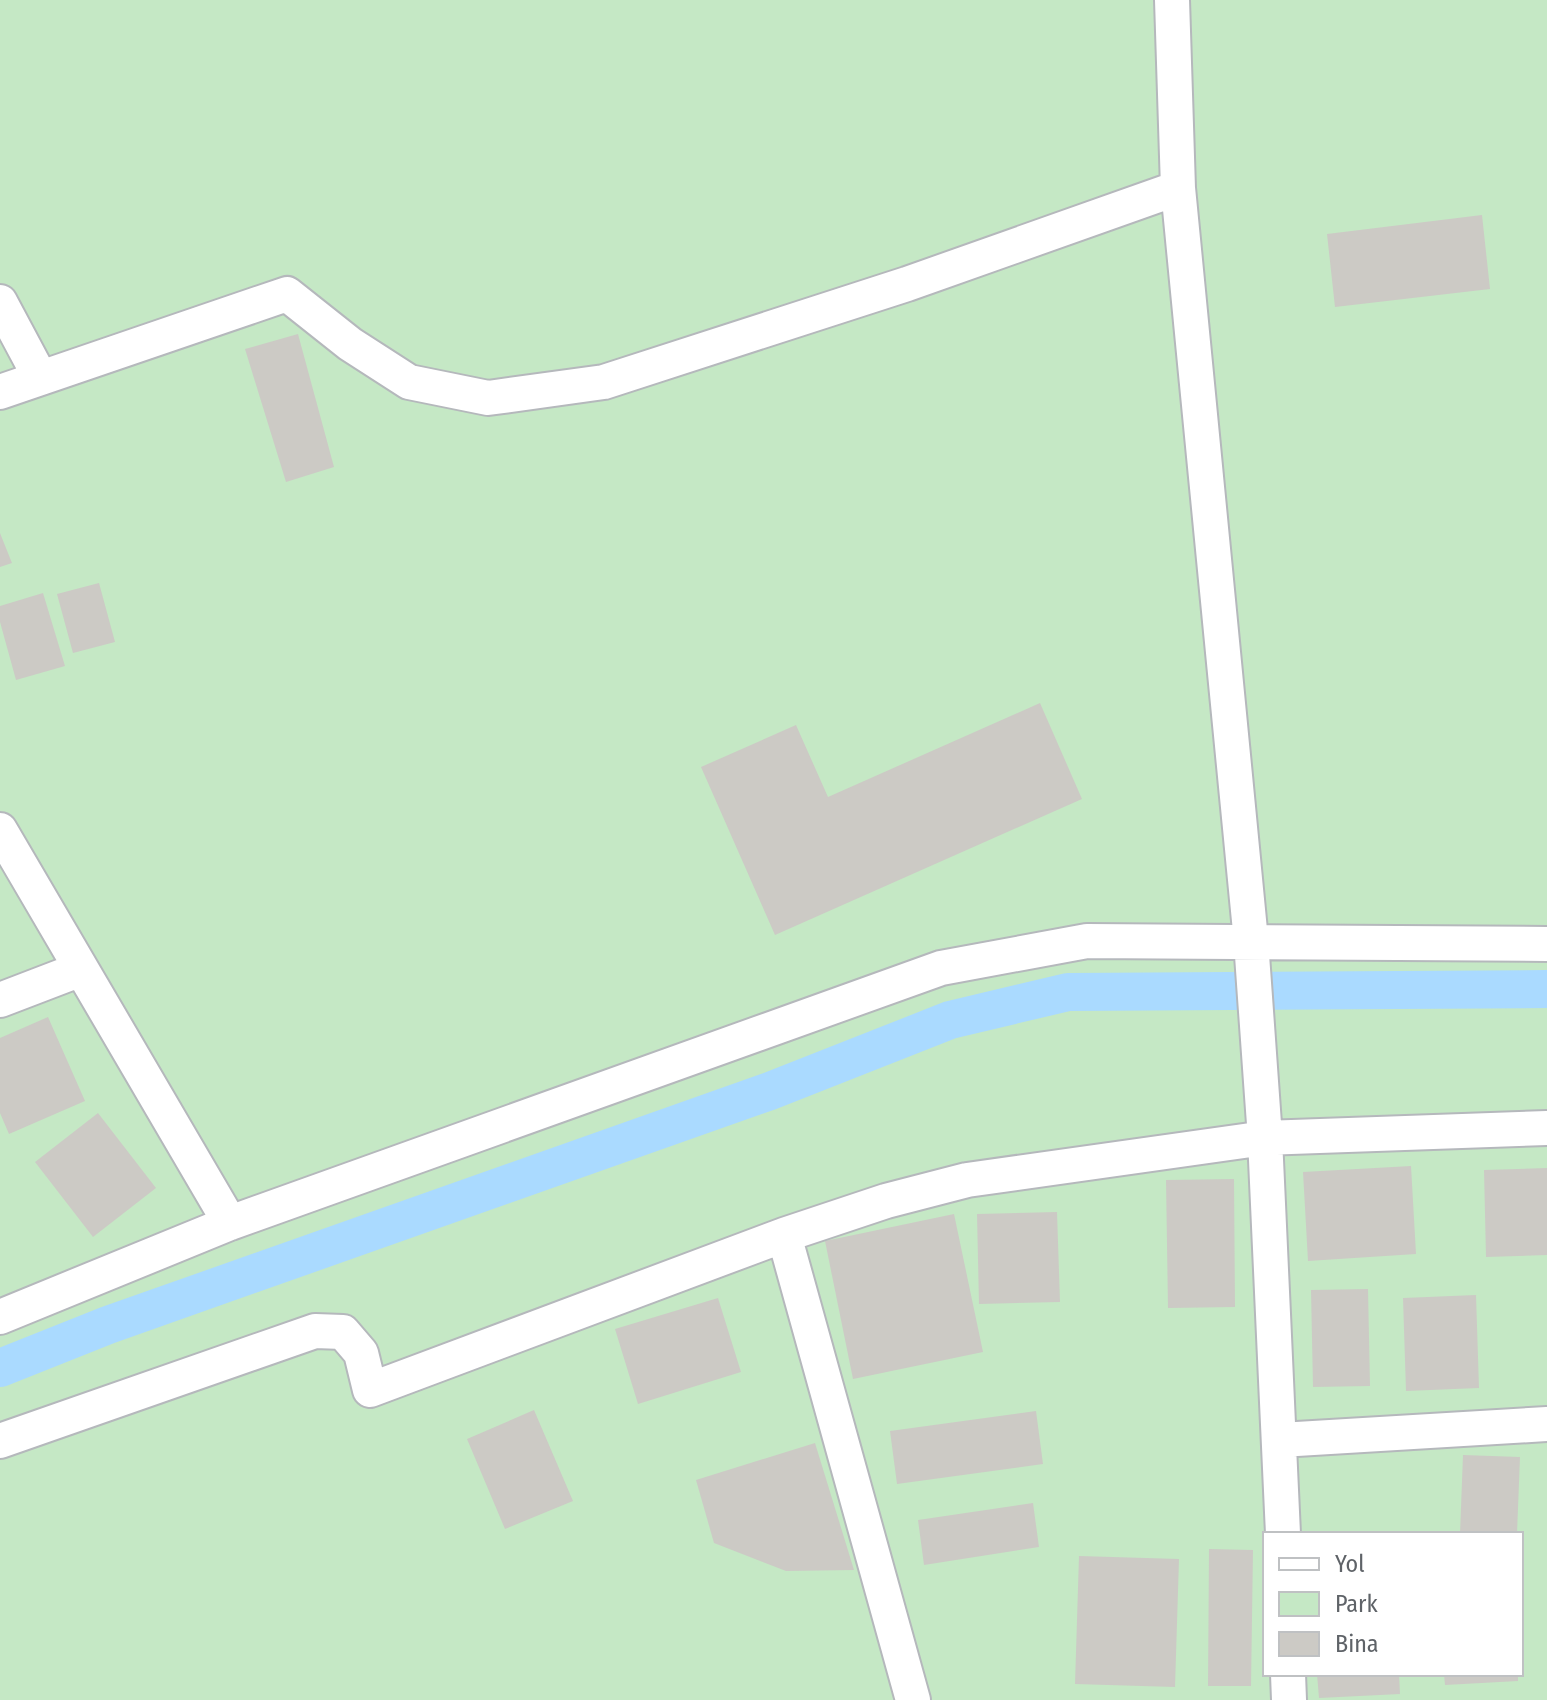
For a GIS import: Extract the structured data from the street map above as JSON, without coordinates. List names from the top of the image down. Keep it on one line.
{"legend":["Yol","Park","Bina"]}
